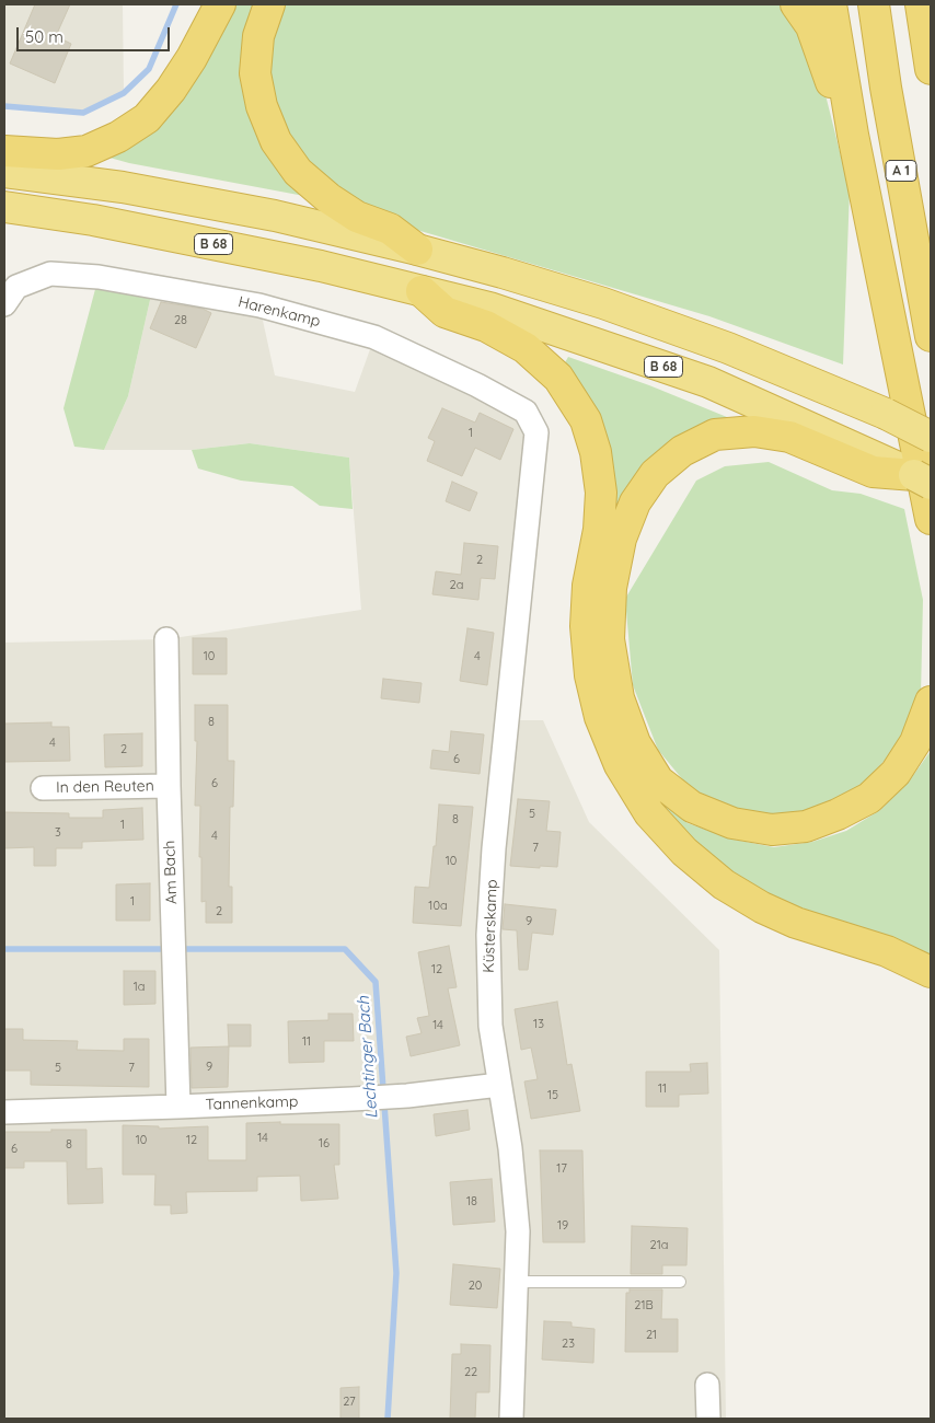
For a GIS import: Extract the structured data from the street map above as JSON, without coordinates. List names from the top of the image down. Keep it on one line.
{"streets":{"highway":["A 1","B 68"],"street":["Harenkamp","In den Reuten","Am Bach","Küsterskamp","Tannenkamp"]},"crossings":[["Harenkamp","Küsterskamp"],["In den Reuten","Am Bach"],["Am Bach","Tannenkamp"],["Küsterskamp","Tannenkamp"]],"water":["Lechtinger Bach"],"house_numbers":["28","1","2","2a","10","4","8","4","2","6","6","5","8","1","3","4","7","10","1","10a","2","9","12","1a","13","14","11","9","5","7","11","15","14","10","12","16","8","6","17","18","19","21a","20","21B","21","23","22","27"],"scale_bar":"50 m"}
